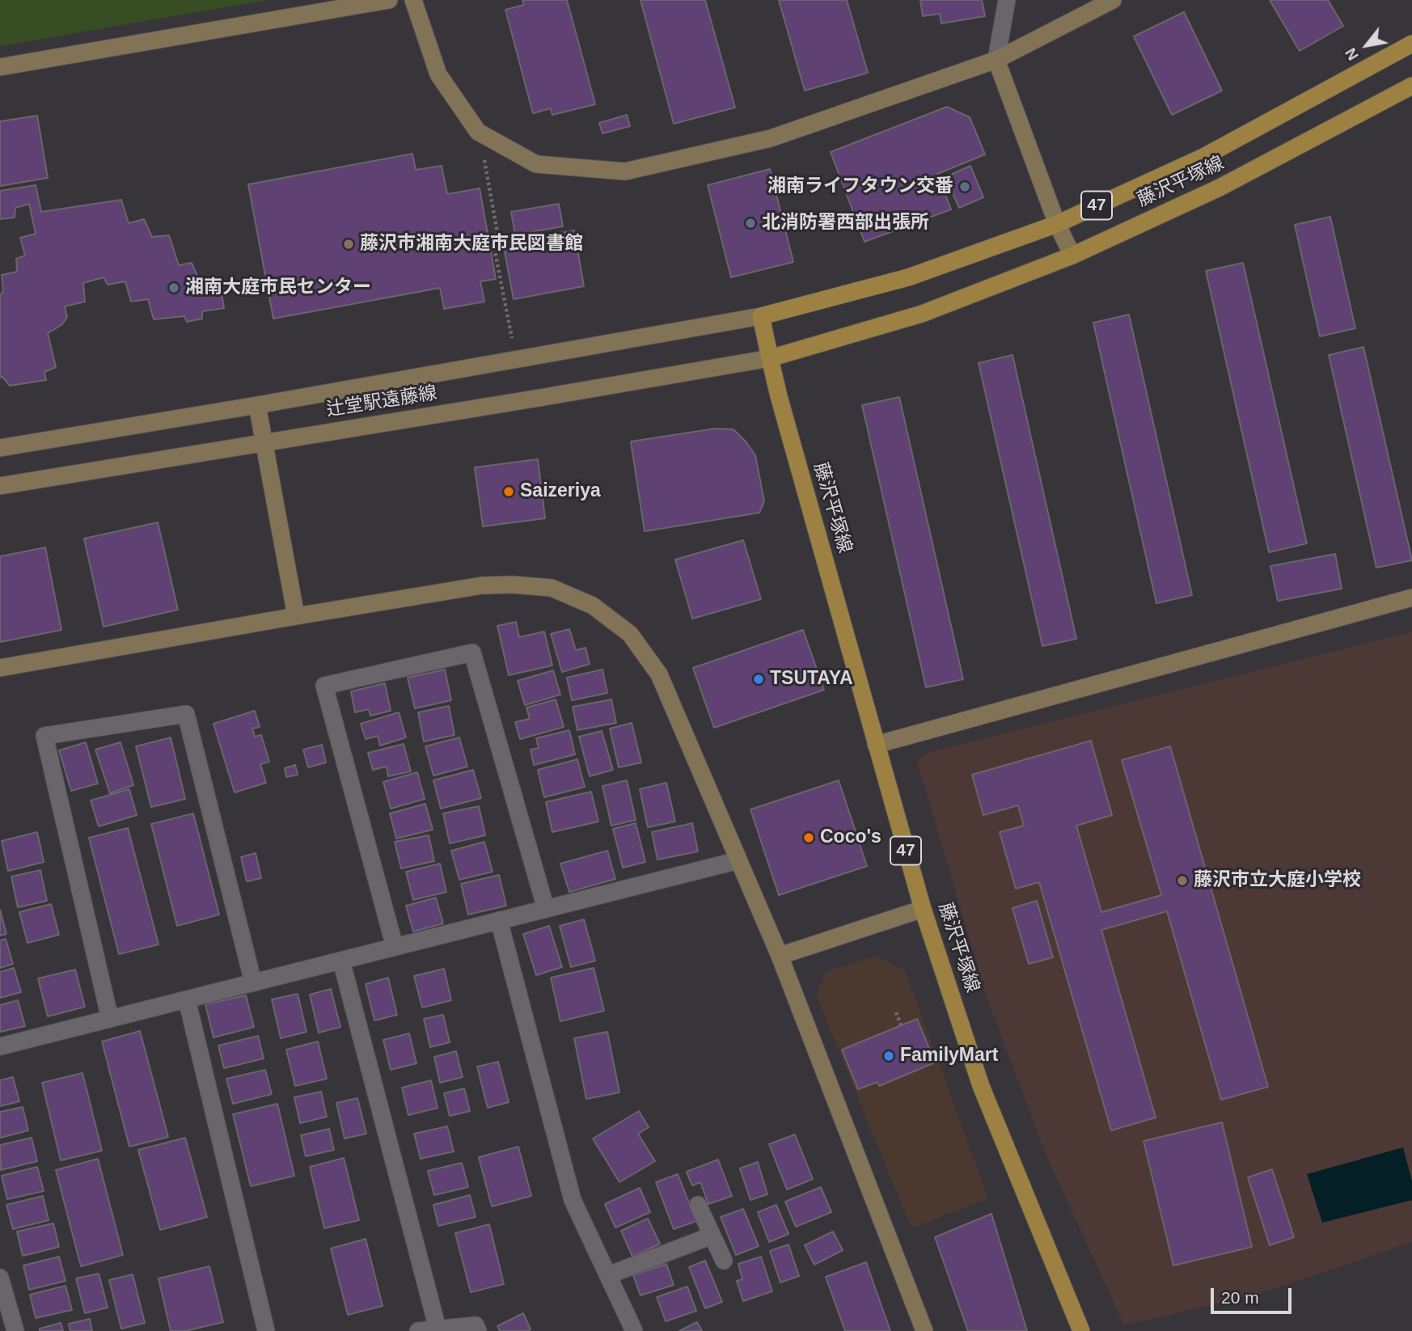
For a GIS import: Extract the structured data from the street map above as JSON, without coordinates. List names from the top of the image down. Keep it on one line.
{"streets":{"main road":["藤沢平塚線","47"],"street":["辻堂駅遠藤線"]},"crossings":[["藤沢平塚線","47"],["藤沢平塚線","辻堂駅遠藤線"],["47","辻堂駅遠藤線"]],"places":["湘南ライフタウン交番","北消防署西部出張所","藤沢市湘南大庭市民図書館","湘南大庭市民センター","Saizeriya","TSUTAYA","Coco's","藤沢市立大庭小学校","FamilyMart"],"scale_bar":"20 m","north":"bottom left"}
